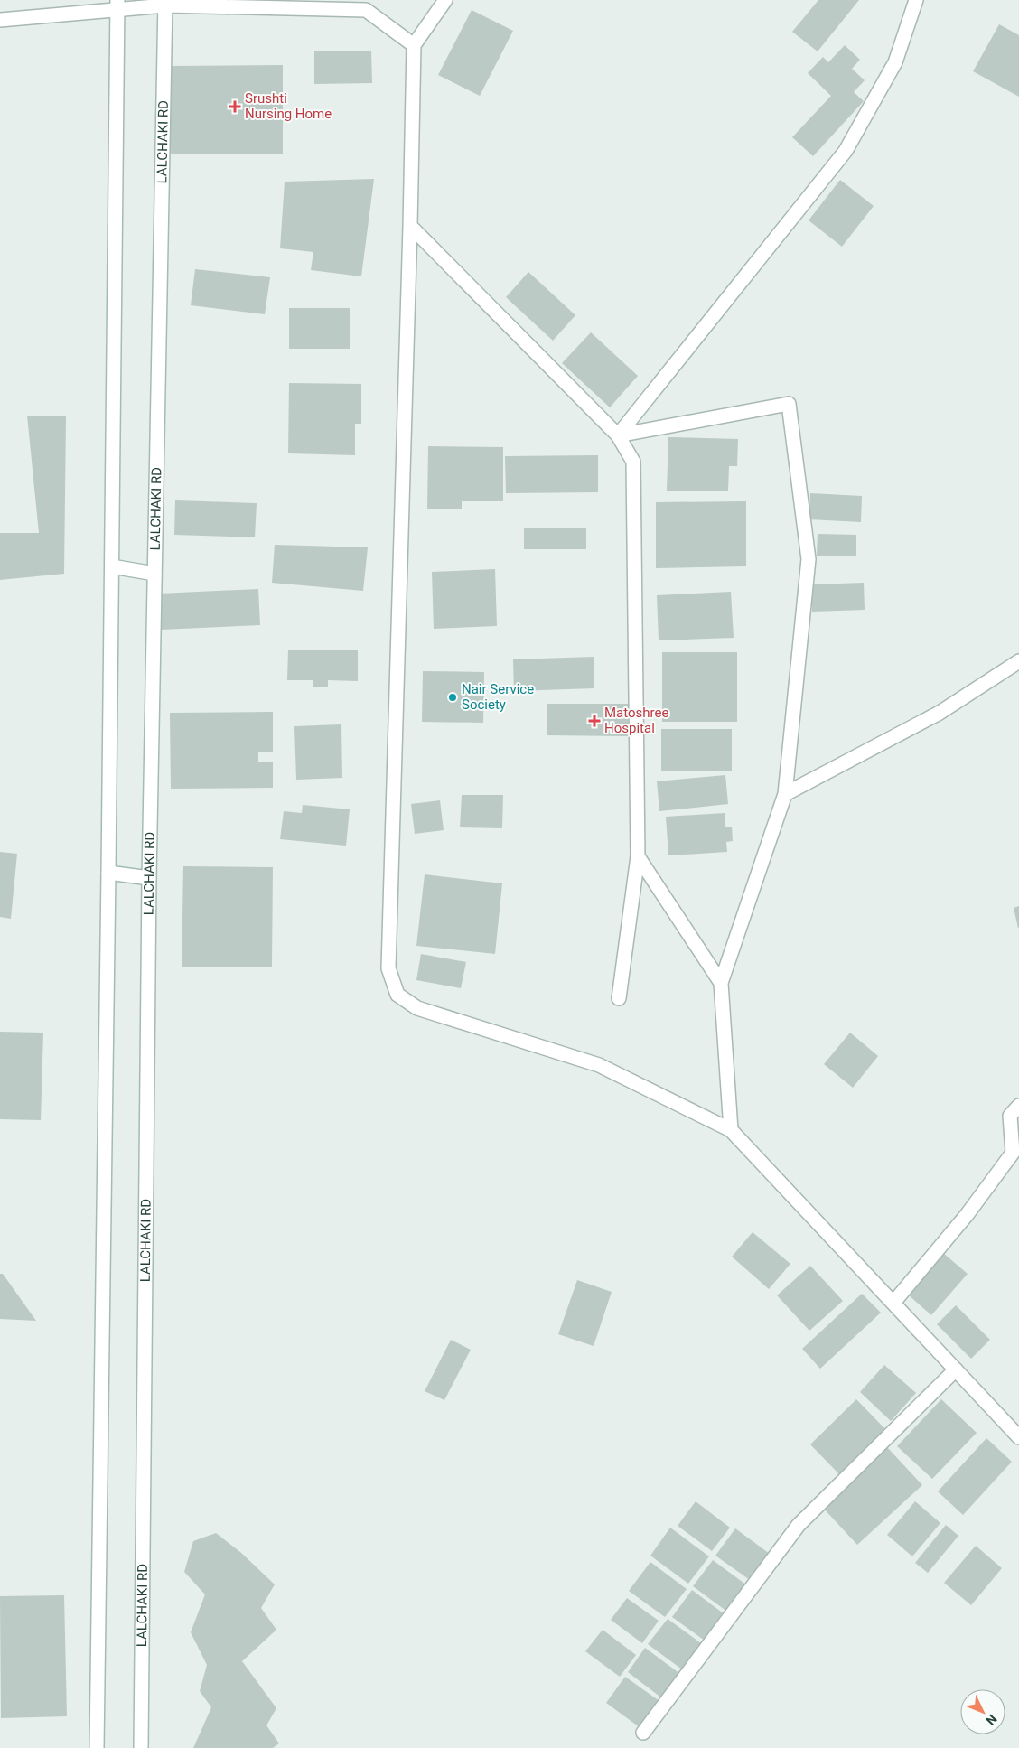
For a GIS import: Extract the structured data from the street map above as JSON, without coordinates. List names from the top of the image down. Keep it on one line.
{"streets":{"street":["LALCHAKI RD"]},"places":{"health":["Srushti Nursing Home","Matoshree Hospital"],"other":["Nair Service Society"]},"north":"bottom right"}
